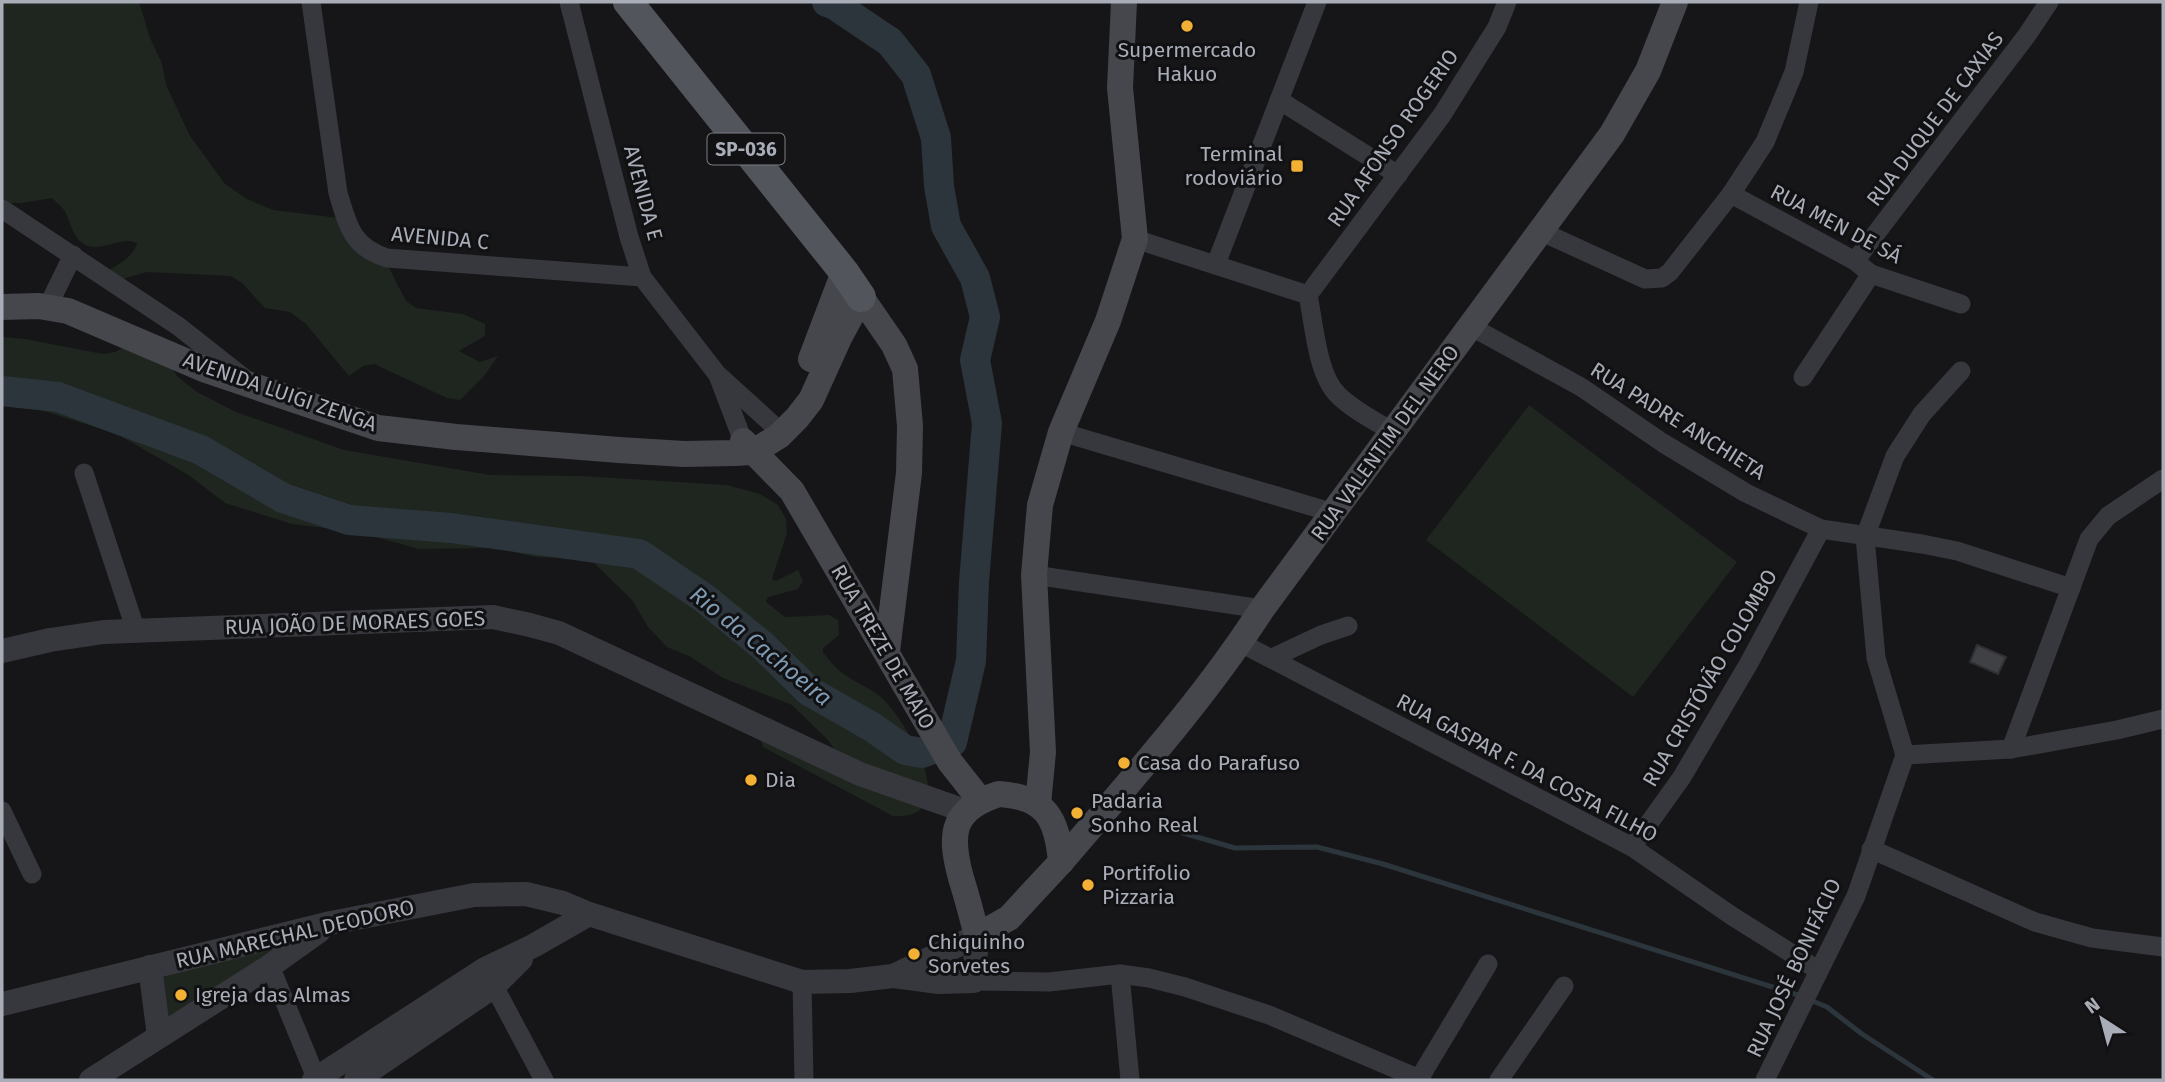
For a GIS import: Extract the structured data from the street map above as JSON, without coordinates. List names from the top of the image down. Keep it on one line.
{"streets":{"main road":["SP-036","AVENIDA LUIGI ZENGA","RUA VALENTIM DEL NERO","RUA TREZE DE MAIO"],"street":["RUA DUQUE DE CAXIAS","RUA AFONSO ROGERIO","AVENIDA E","RUA MEN DE SÁ","AVENIDA C","RUA PADRE ANCHIETA","RUA JOÃO DE MORAES GOES","RUA CRISTÓVÃO COLOMBO","RUA GASPAR F. DA COSTA FILHO","RUA MARECHAL DEODORO","RUA JOSÉ BONIFÁCIO"]},"crossings":[["RUA DUQUE DE CAXIAS","RUA MEN DE SÁ"],["AVENIDA E","AVENIDA C"],["AVENIDA E","AVENIDA LUIGI ZENGA"],["AVENIDA E","RUA TREZE DE MAIO"],["AVENIDA LUIGI ZENGA","RUA TREZE DE MAIO"],["RUA PADRE ANCHIETA","RUA VALENTIM DEL NERO"],["RUA PADRE ANCHIETA","RUA CRISTÓVÃO COLOMBO"],["RUA VALENTIM DEL NERO","RUA GASPAR F. DA COSTA FILHO"],["RUA JOÃO DE MORAES GOES","RUA TREZE DE MAIO"],["RUA CRISTÓVÃO COLOMBO","RUA GASPAR F. DA COSTA FILHO"],["RUA GASPAR F. DA COSTA FILHO","RUA JOSÉ BONIFÁCIO"]],"water":["Rio da Cachoeira"],"places":{"other":["Supermercado Hakuo","Casa do Parafuso","Dia","Padaria Sonho Real","Portifolio Pizzaria","Chiquinho Sorvetes","Igreja das Almas"],"transit":["Terminal rodoviário"]},"north":"top left"}
